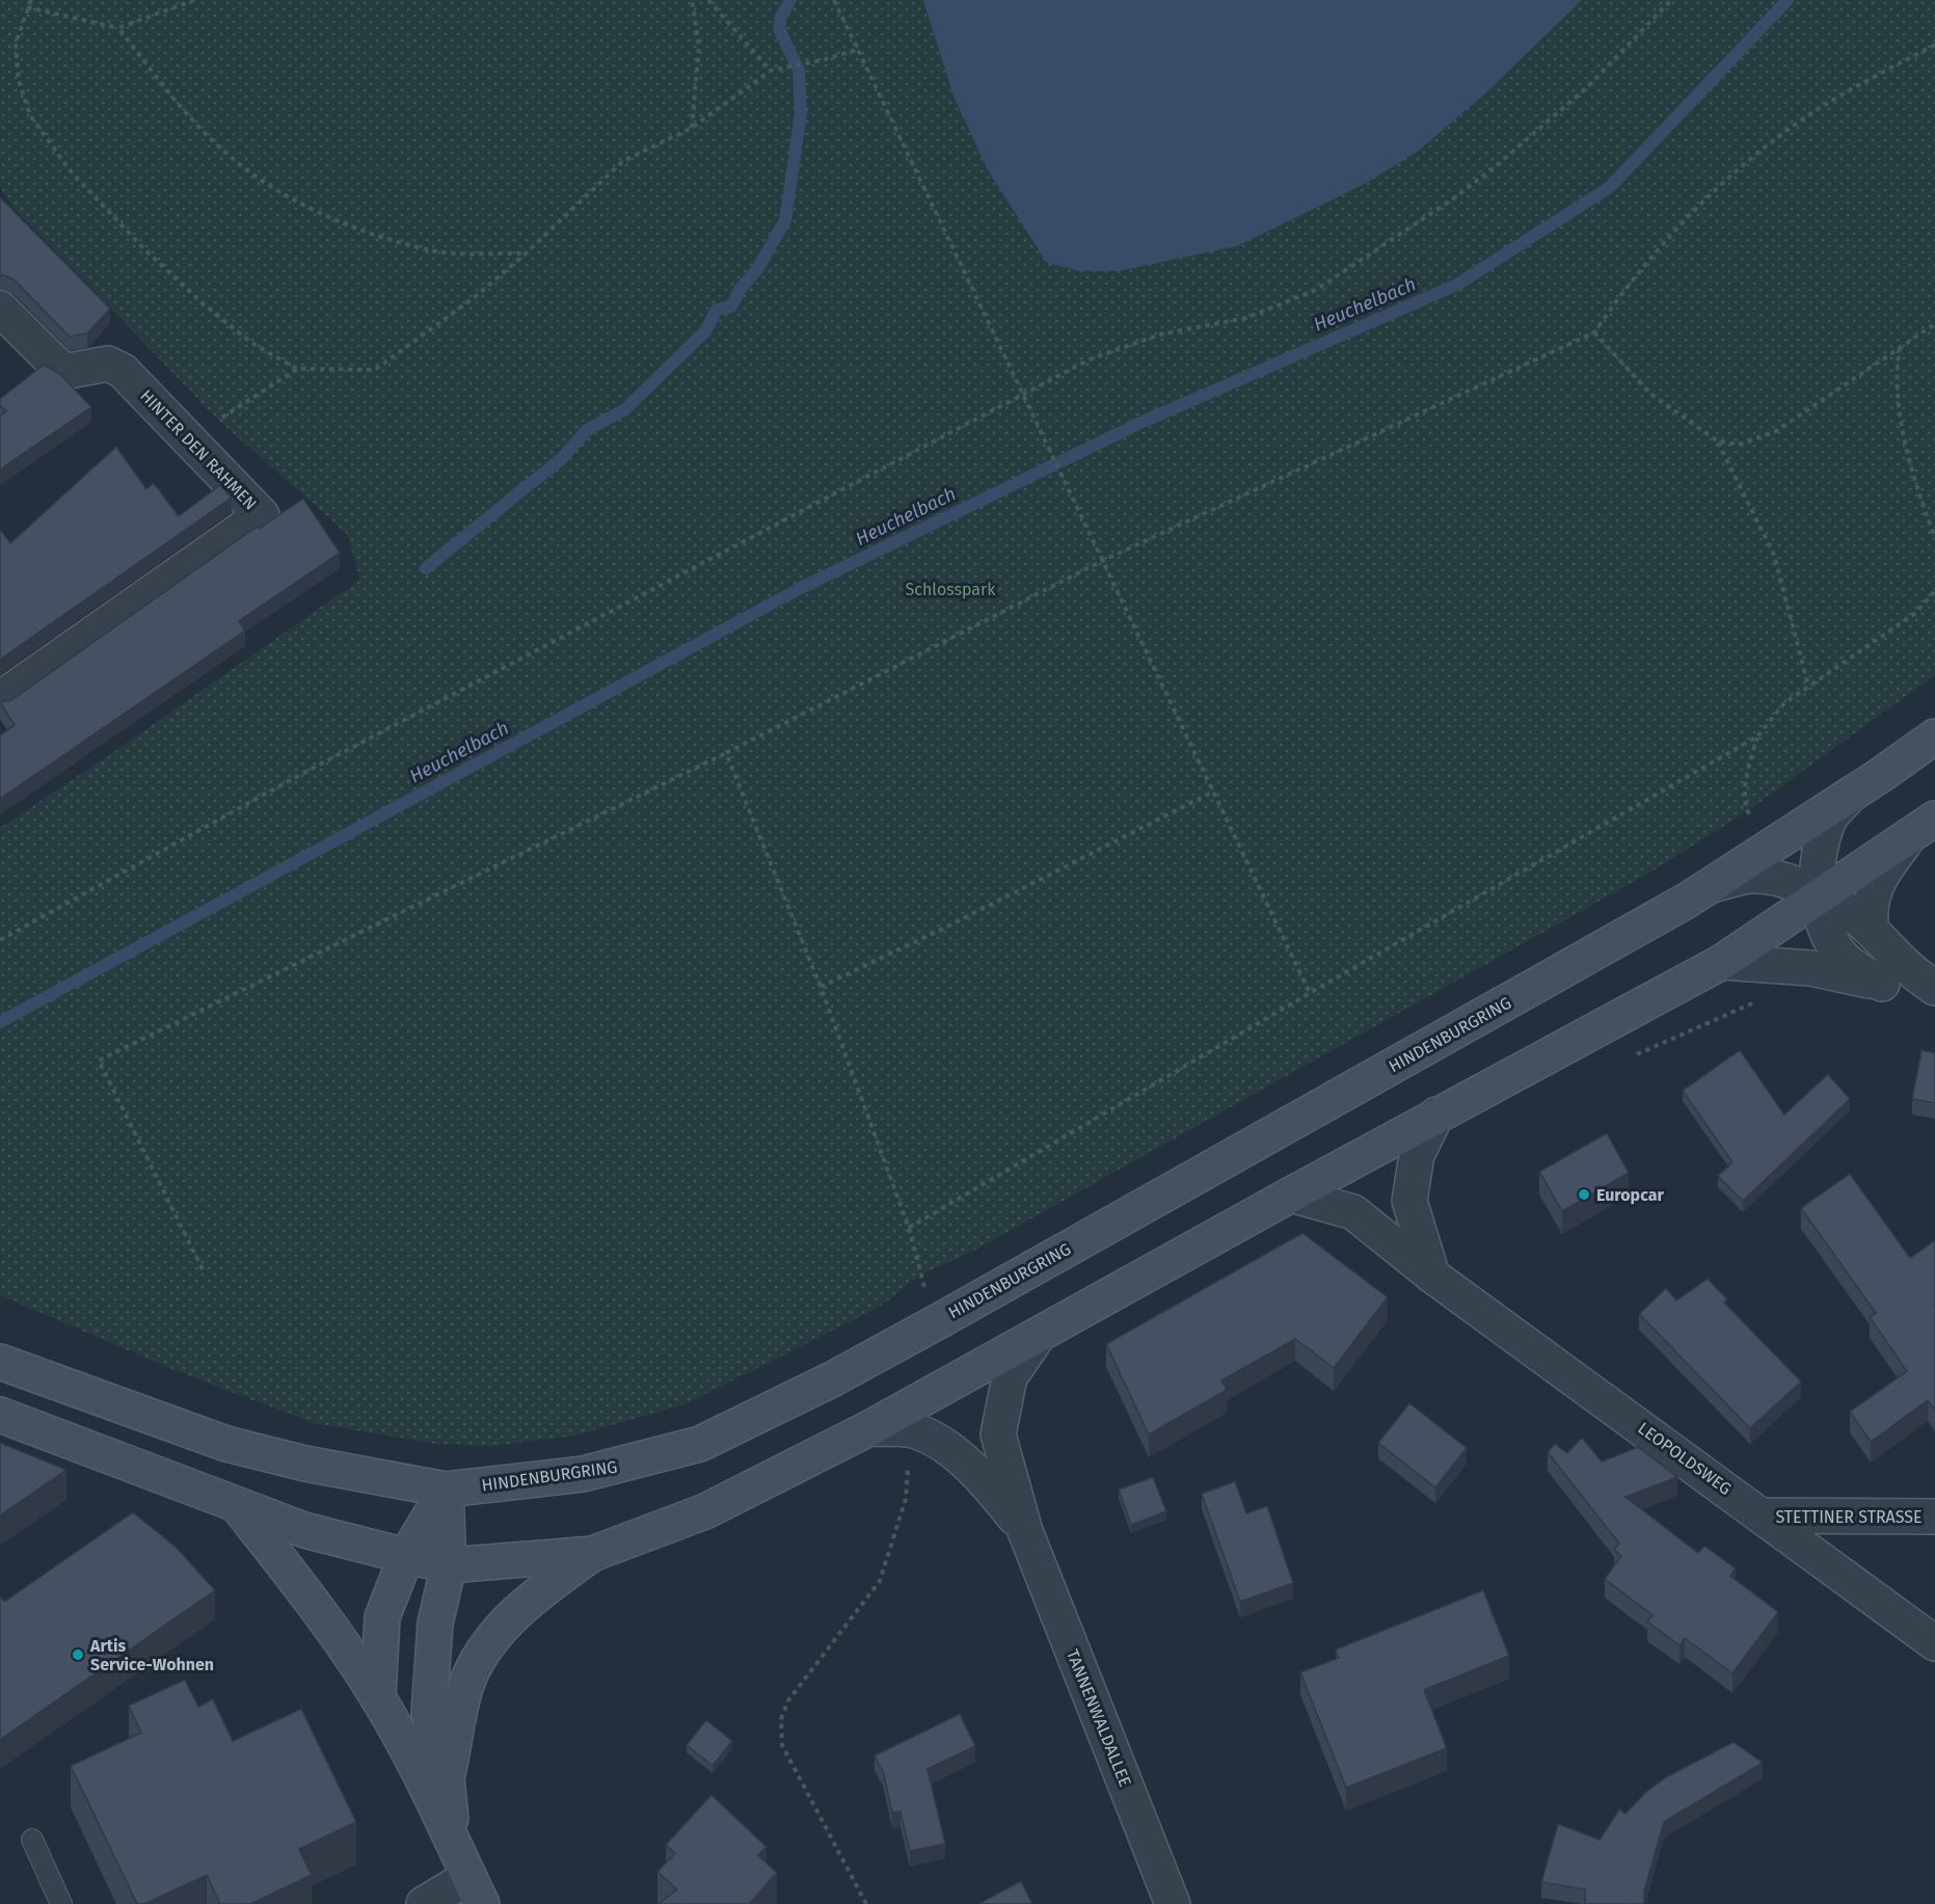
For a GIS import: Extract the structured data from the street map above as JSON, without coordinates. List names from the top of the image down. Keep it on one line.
{"streets":{"street":["HINTER DEN RAHMEN","HINDENBURGRING","LEOPOLDSWEG","STETTINER STRASSE","TANNENWALDALLEE"]},"crossings":[["LEOPOLDSWEG","STETTINER STRASSE"]],"water":["Heuchelbach"],"parks":["Schlosspark"],"places":["Europcar","Artis Service-Wohnen"]}
